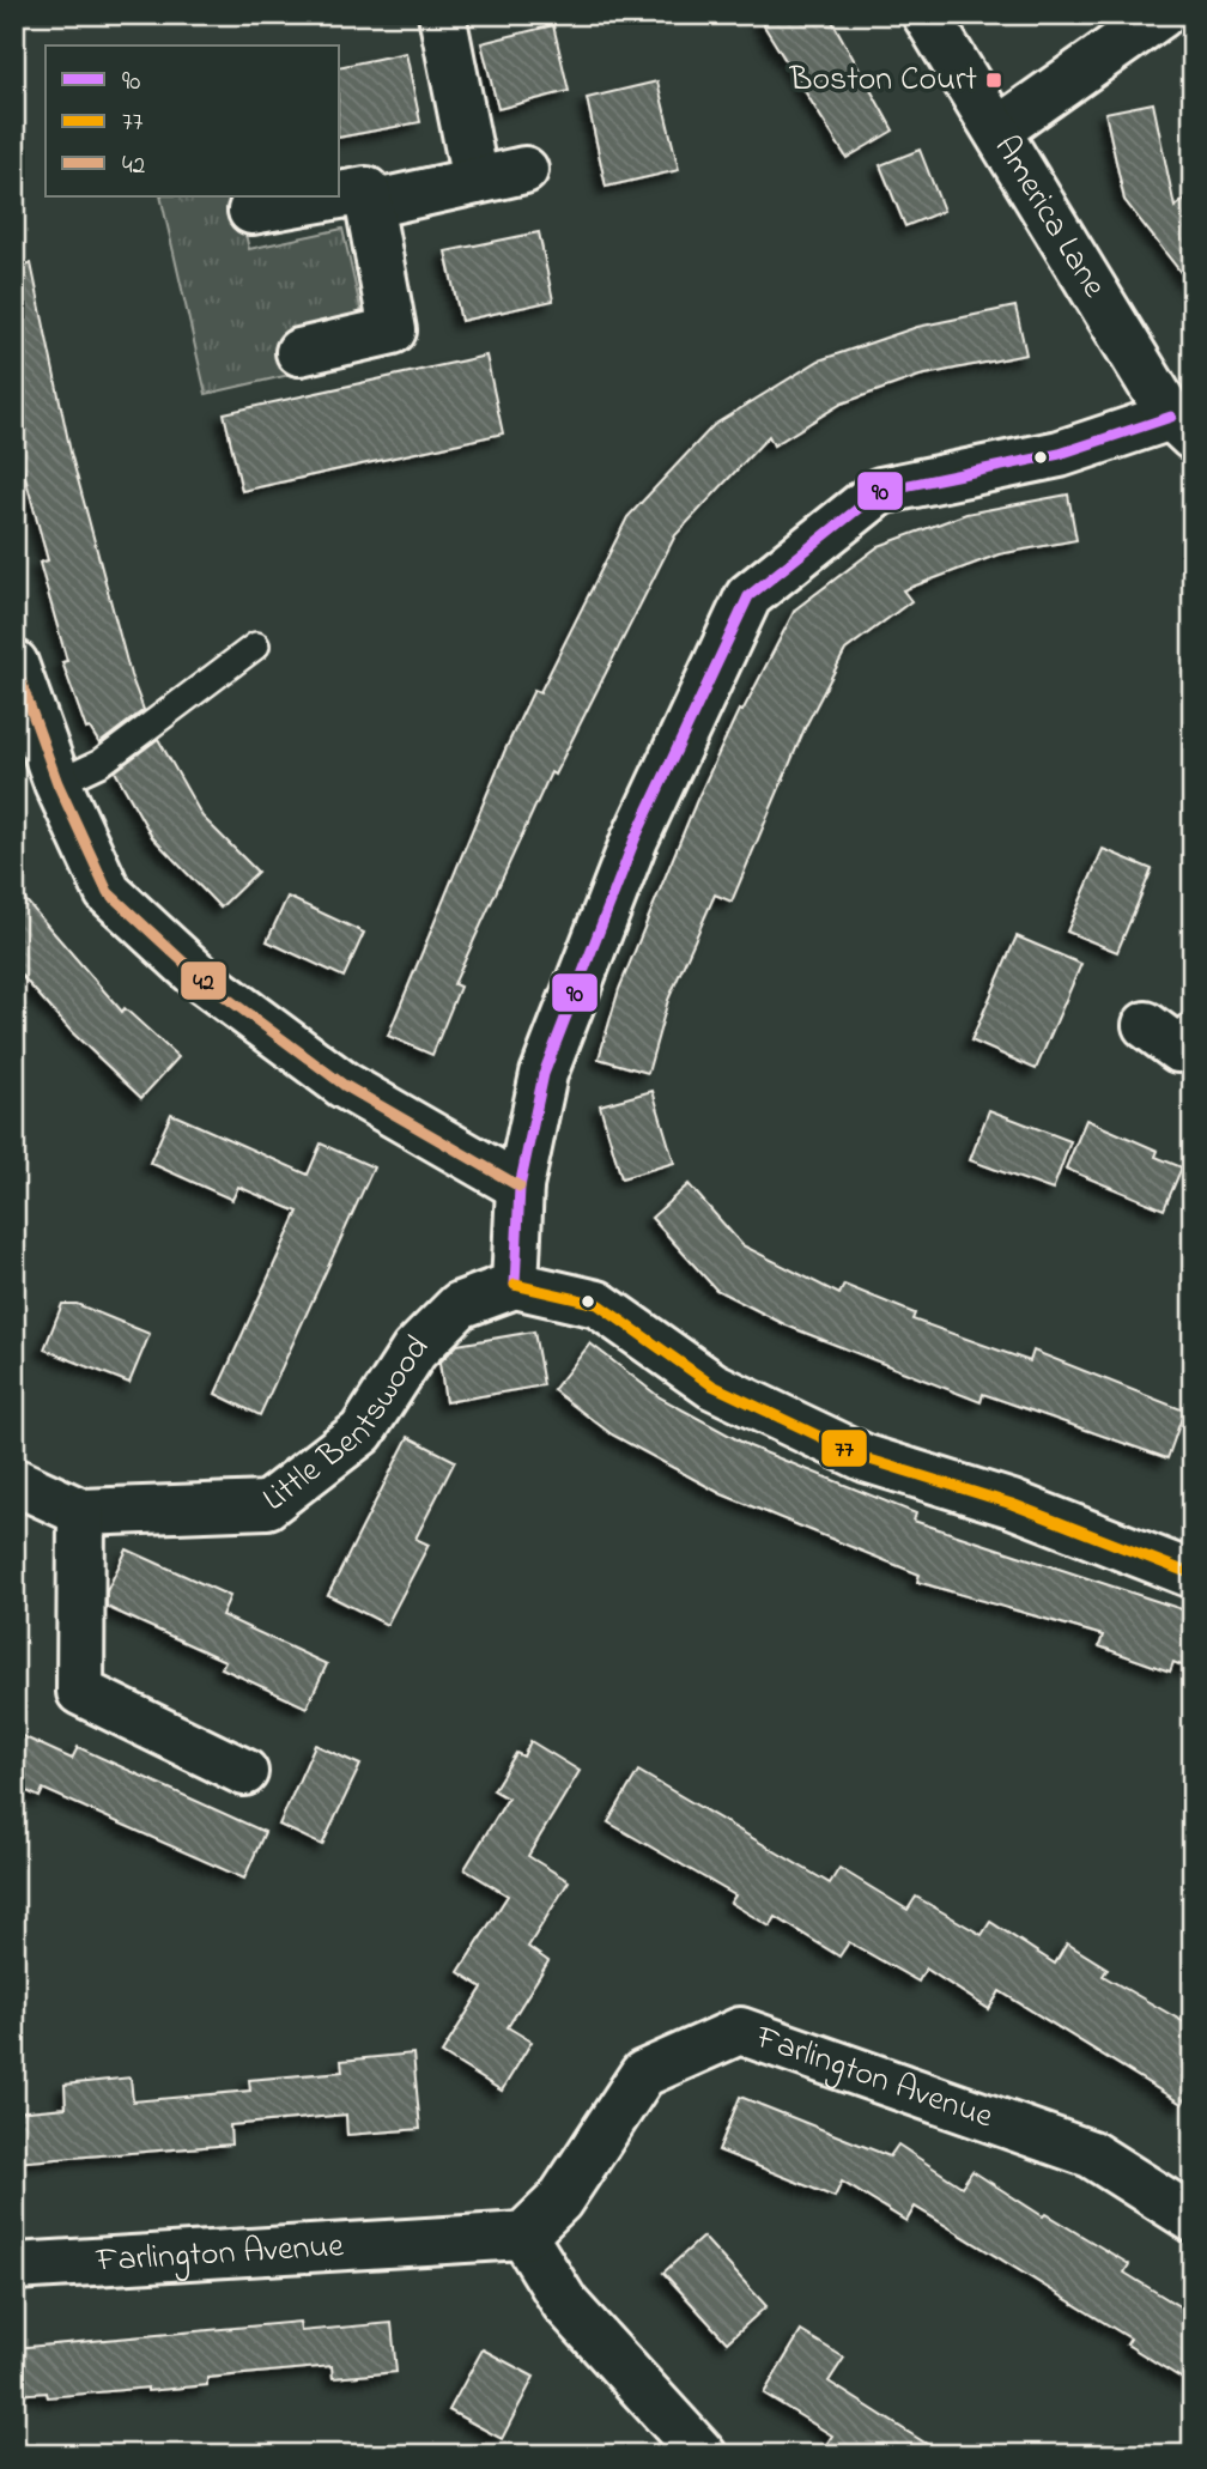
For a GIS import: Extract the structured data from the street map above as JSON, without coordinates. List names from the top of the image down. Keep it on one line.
{"streets":{"street":["America Lane","Little Bentswood","Farlington Avenue"]},"places":{"transit":["Boston Court"]},"lines":["transit line 90","transit line 42","transit line 77"],"legend":["90","77","42"]}
